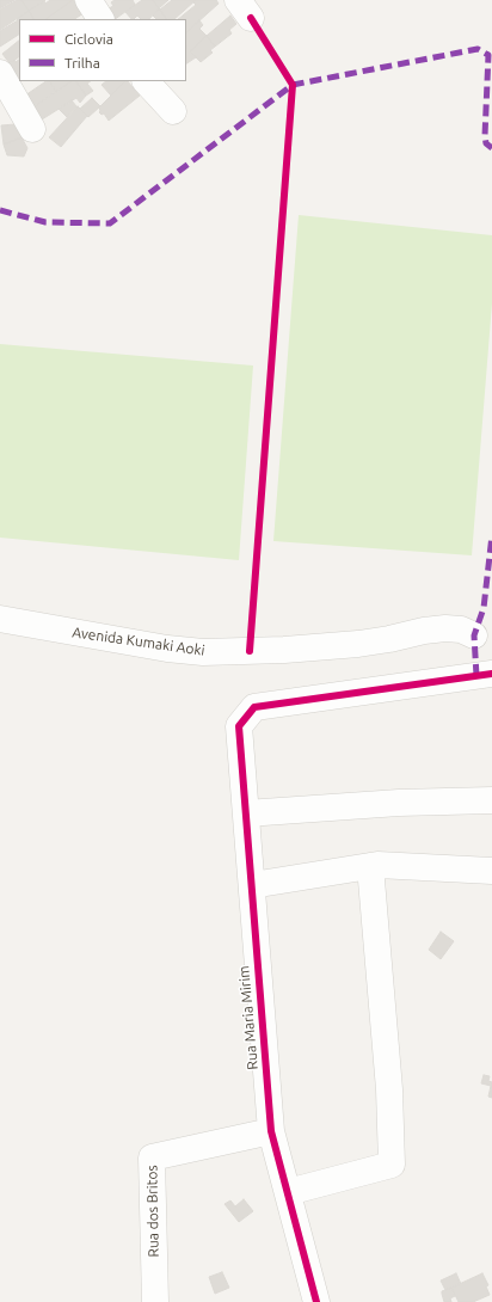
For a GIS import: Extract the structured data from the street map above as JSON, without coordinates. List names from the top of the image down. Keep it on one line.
{"streets":{"street":["Avenida Kumaki Aoki","Rua Maria Mirim","Rua dos Britos"]},"crossings":[["Rua Maria Mirim","Rua dos Britos"]],"legend":["Ciclovia","Trilha"]}
